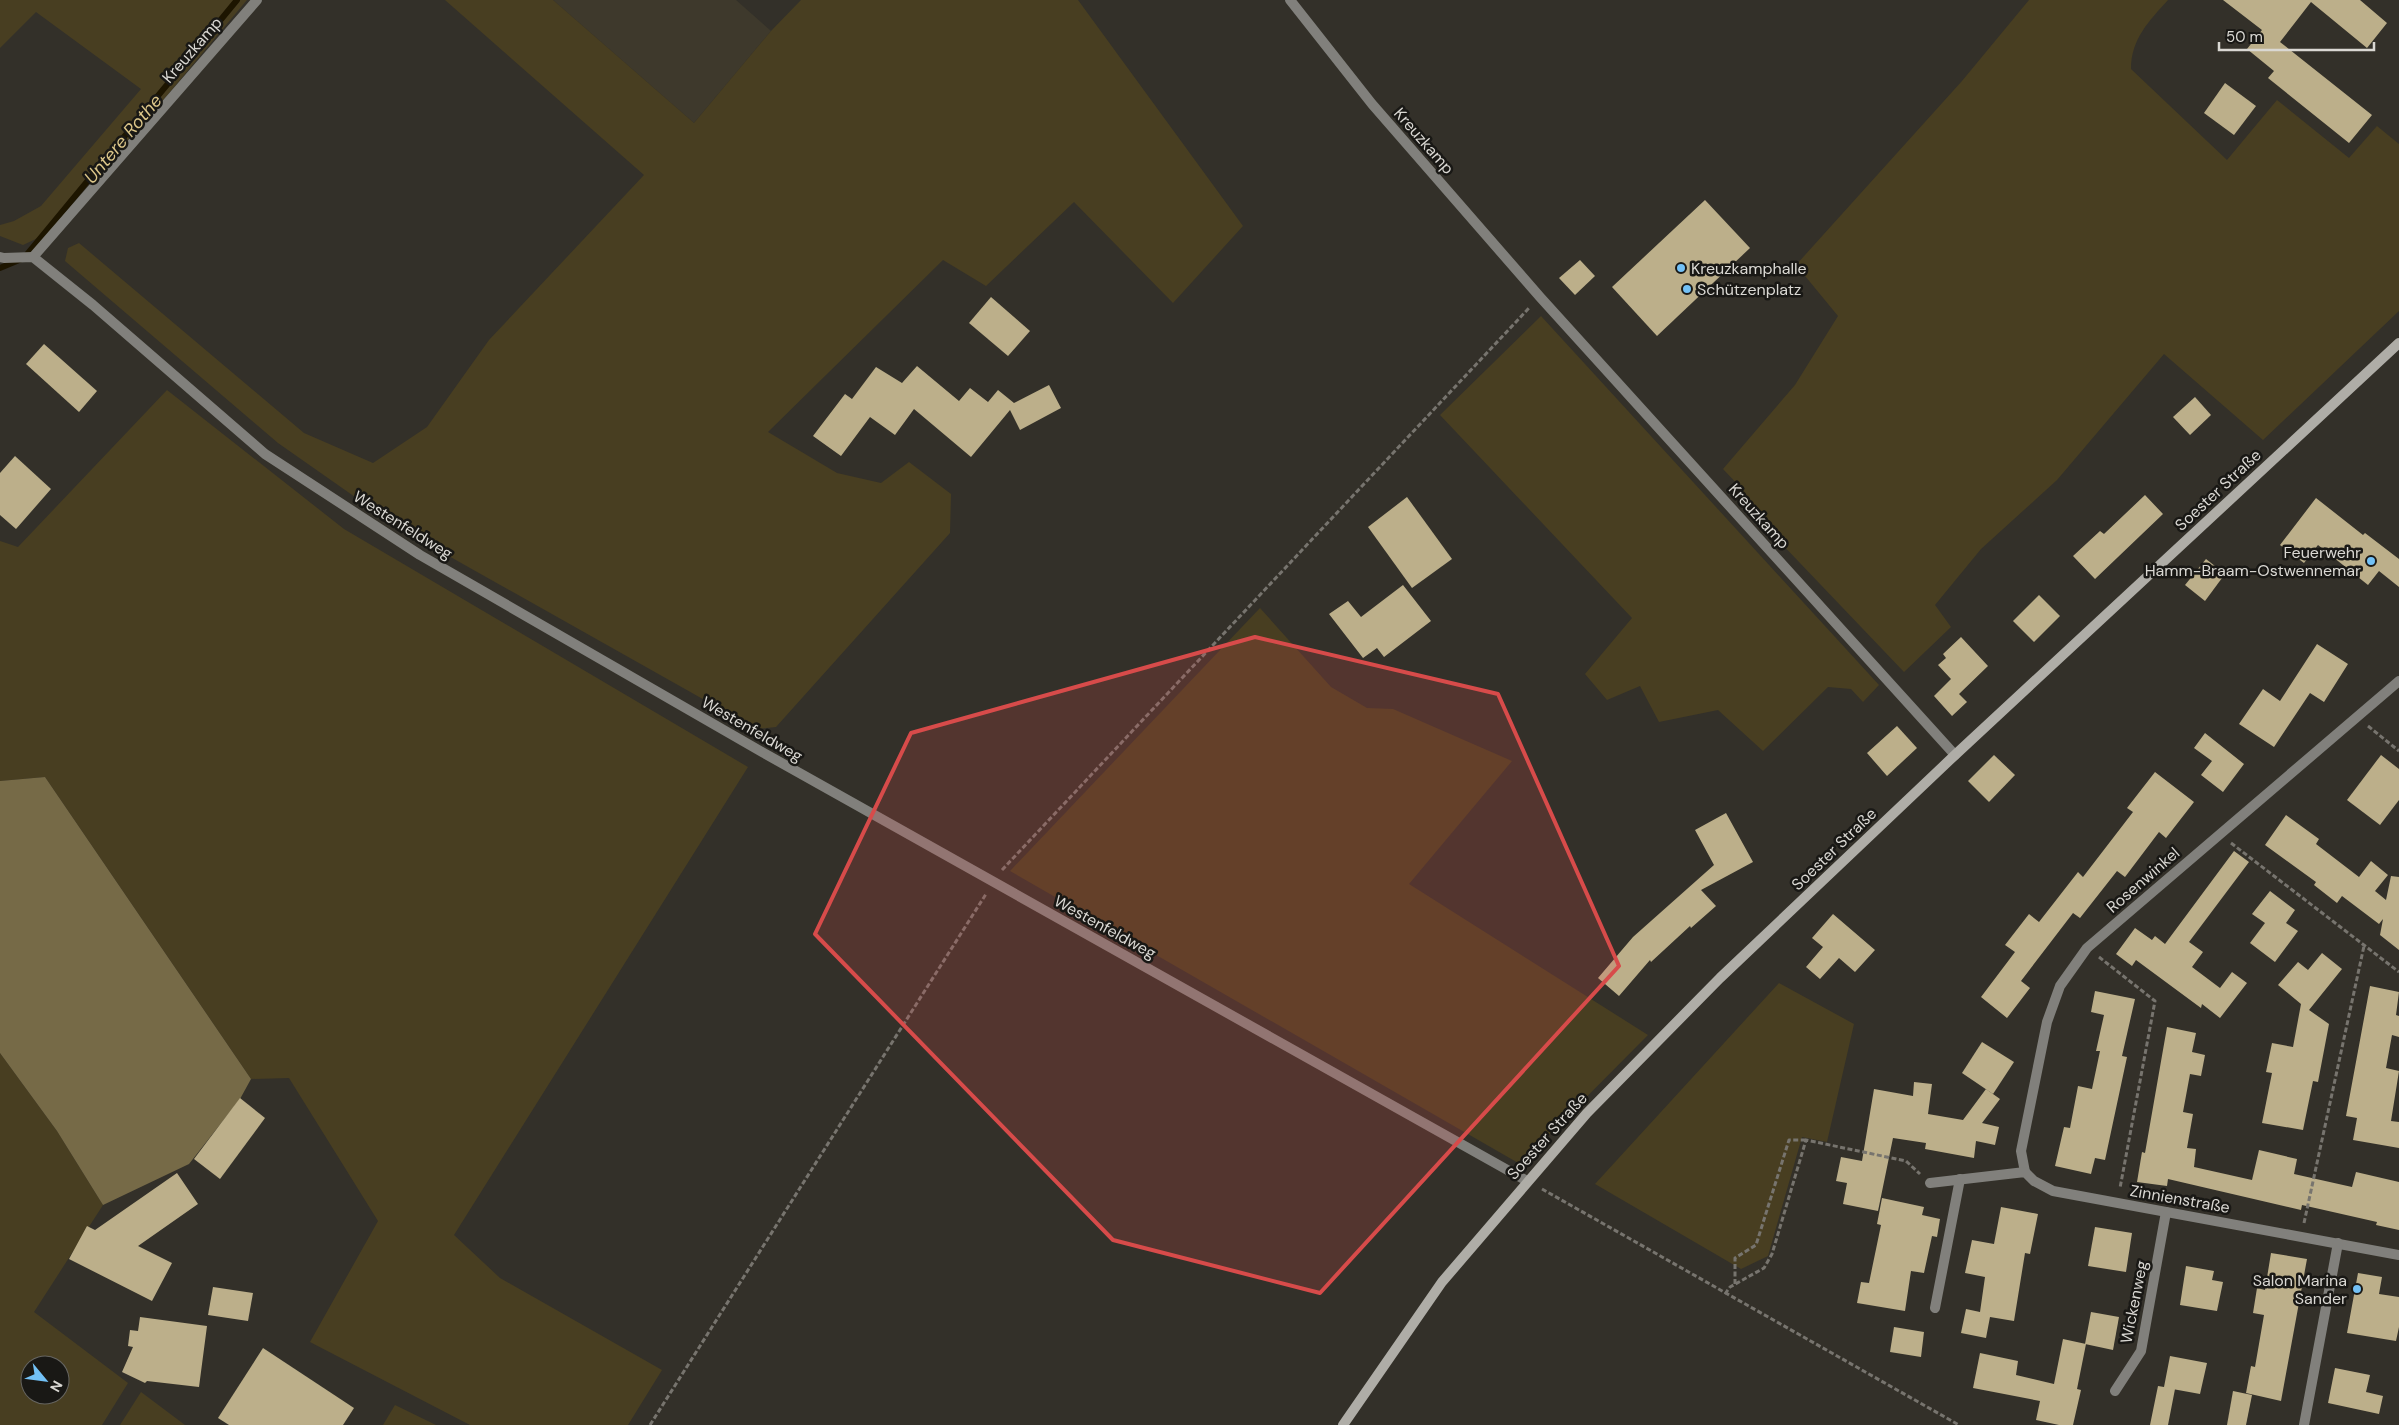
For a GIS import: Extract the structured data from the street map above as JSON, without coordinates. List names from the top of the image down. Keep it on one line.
{"streets":{"main road":["Soester Straße"],"street":["Kreuzkamp","Westenfeldweg","Rosenwinkel","Zinnienstraße","Wickenweg"]},"crossings":[["Kreuzkamp","Soester Straße"],["Kreuzkamp","Westenfeldweg"],["Soester Straße","Westenfeldweg"],["Rosenwinkel","Zinnienstraße"],["Zinnienstraße","Wickenweg"]],"water":["Untere Rothe"],"places":["Kreuzkamphalle","Schützenplatz","Feuerwehr Hamm-Braam-Ostwennemar","Salon Marina Sander"],"scale_bar":"50 m","north":"bottom right"}
